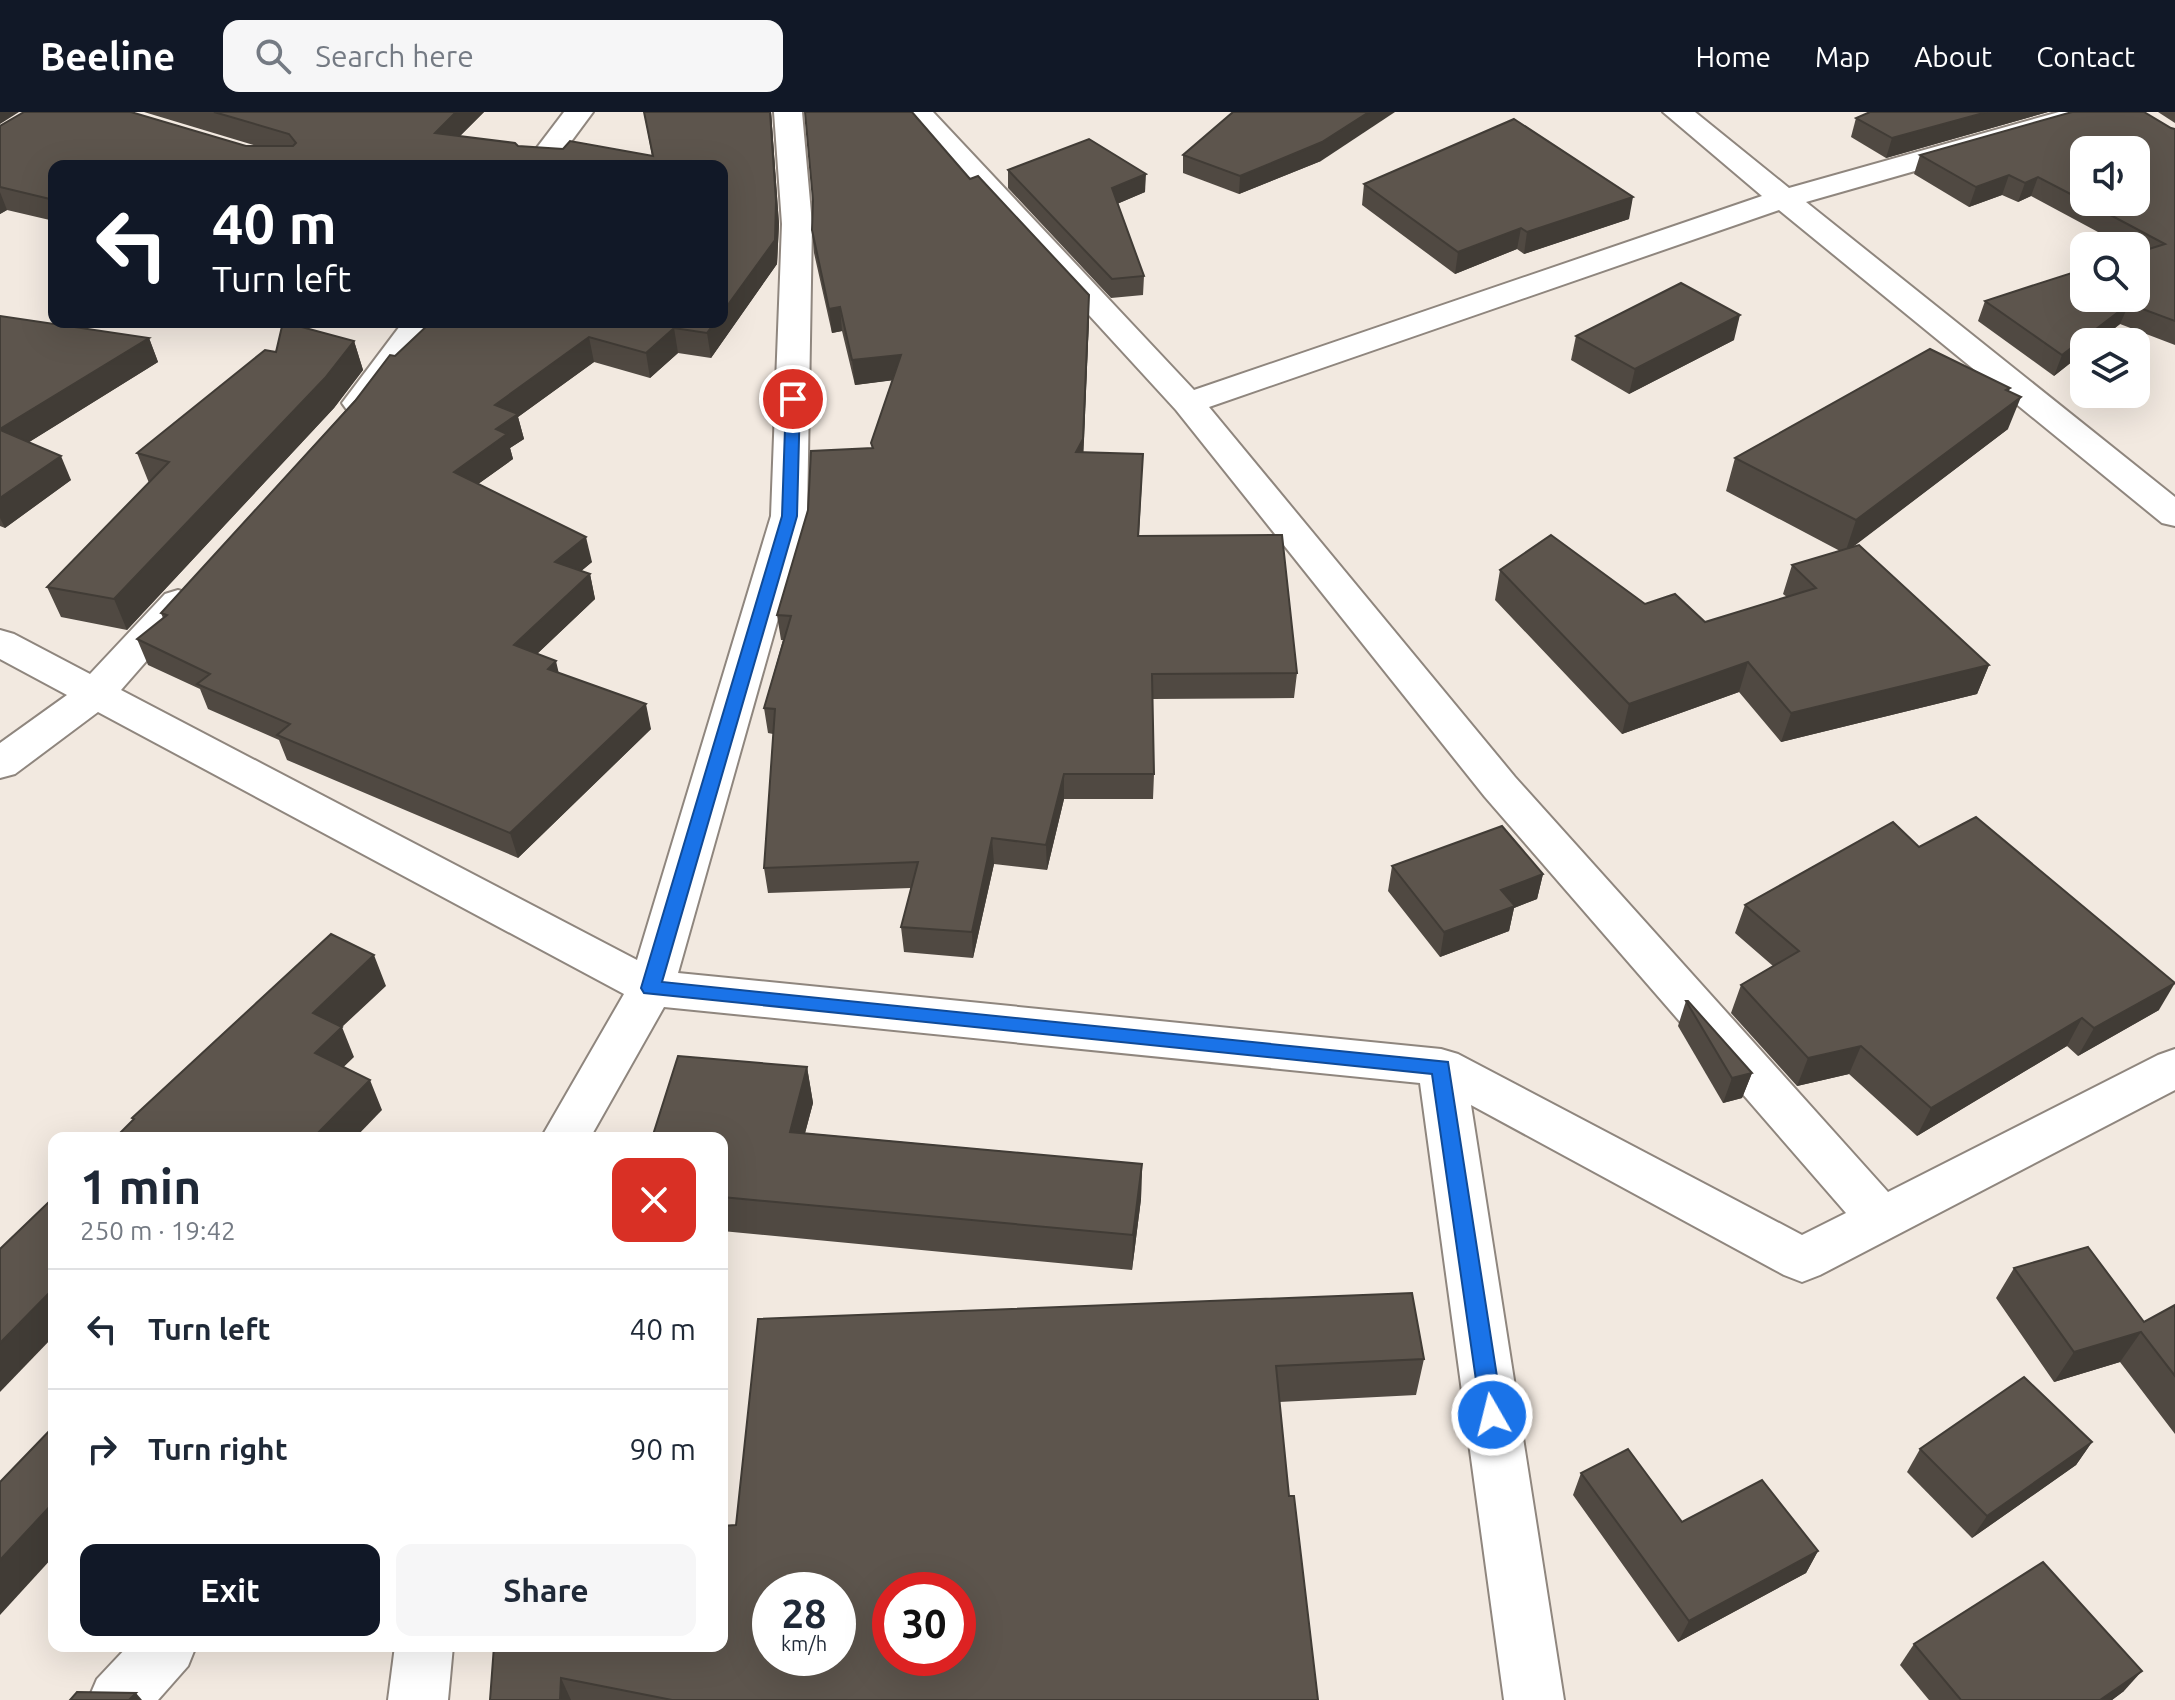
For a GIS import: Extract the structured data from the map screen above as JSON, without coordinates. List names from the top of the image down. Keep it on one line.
{"page":{"header":"Beeline","search":"Search here","nav":["Home","Map","About","Contact"],"turn":["40 m","Turn left"],"heading":["1 min","250 m · 19:42"],"list":[{"name":"Turn left","value":"40 m"},{"name":"Turn right","value":"90 m"}],"buttons":["Exit","Share"],"speed":"28 km/h","limit":"30"}}
